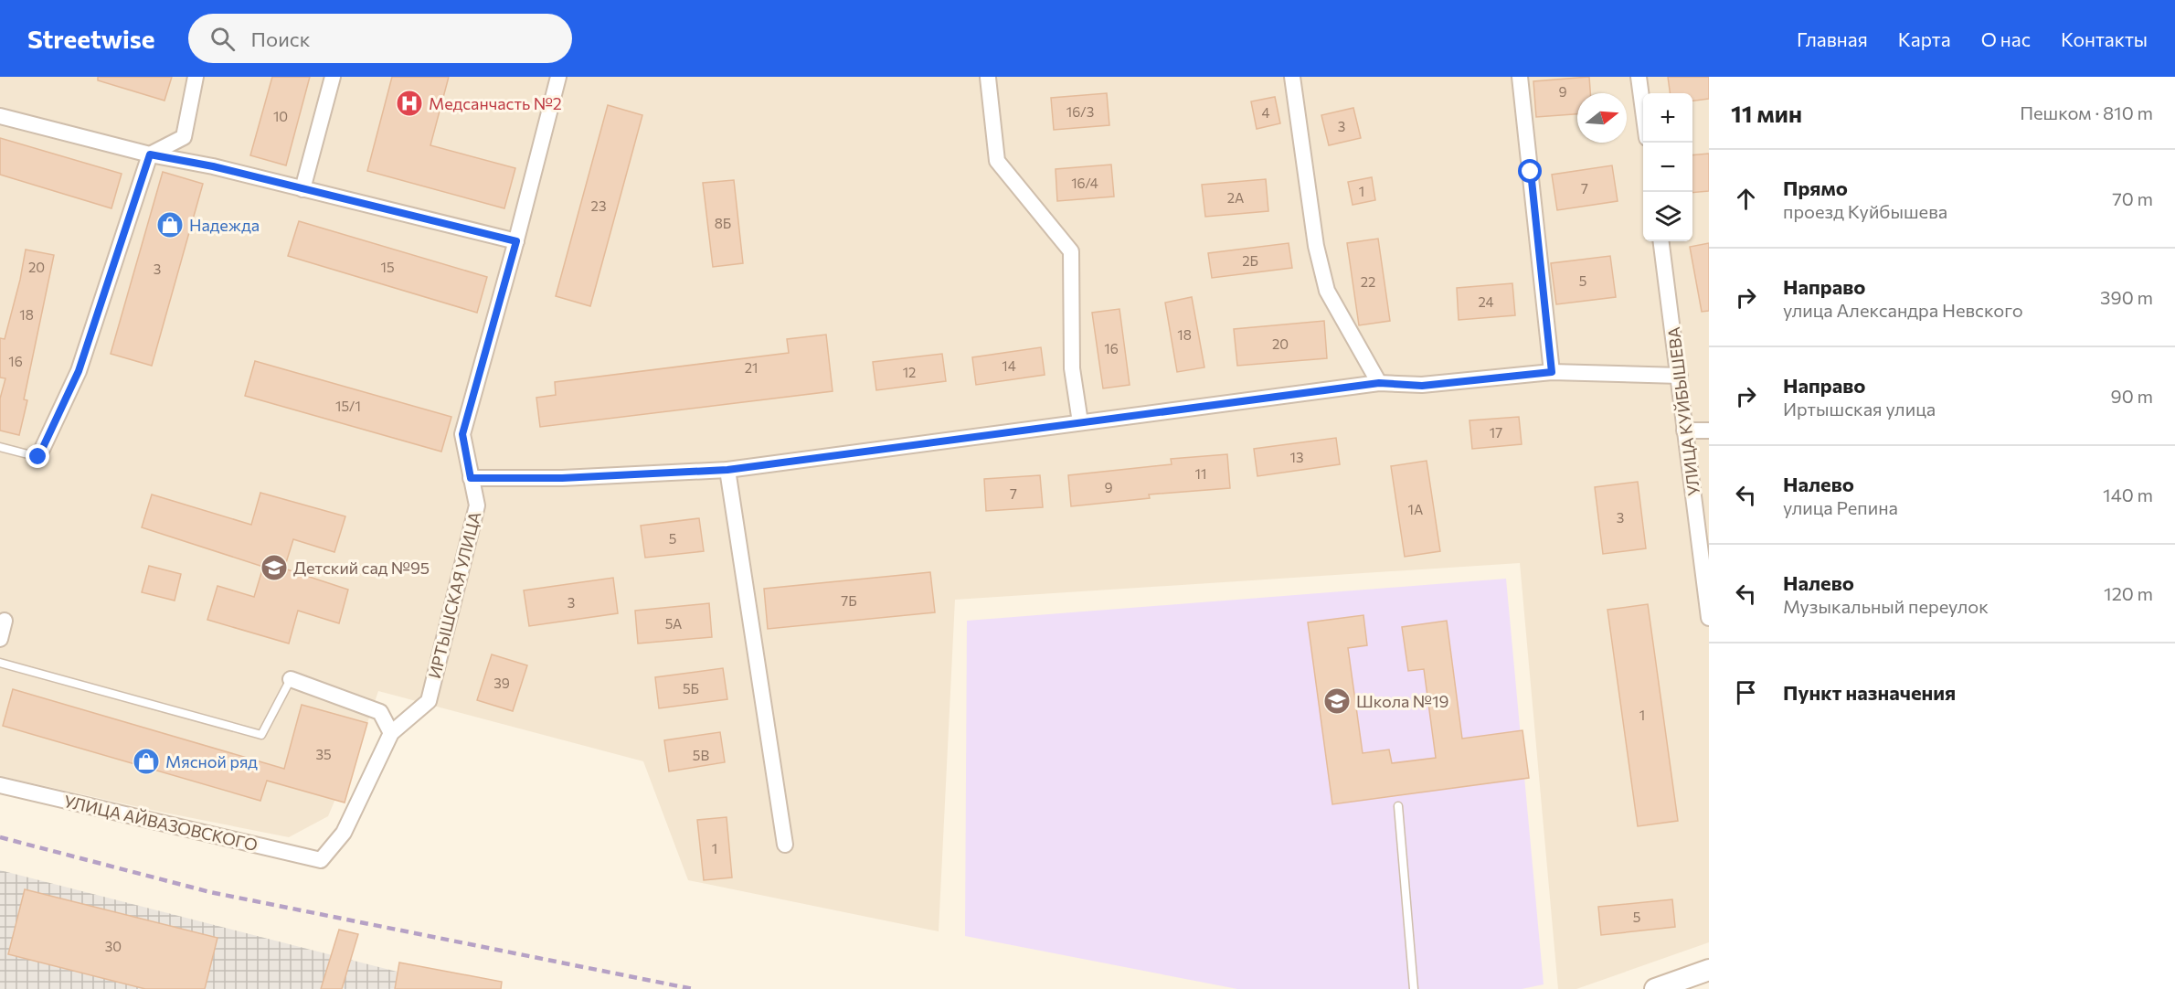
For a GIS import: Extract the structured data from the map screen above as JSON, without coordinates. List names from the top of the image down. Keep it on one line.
{"streets":{"street":["УЛИЦА КУЙБЫШЕВА","ИРТЫШСКАЯ УЛИЦА","УЛИЦА АЙВАЗОВСКОГО"]},"crossings":[["ИРТЫШСКАЯ УЛИЦА","УЛИЦА АЙВАЗОВСКОГО"]],"places":{"hospital":["Медсанчасть №2"],"shop":["Надежда","Мясной ряд"],"school or university":["Детский сад №95","Школа №19"]},"house_numbers":["9","16/3","4","10","3","16/4","7","1","2А","23","8Б","2Б","20","15","3","5","22","24","18","18","20","16","16","14","21","12","15/1","17","13","11","9","7","1А","3","5","7Б","3","5А","39","5Б","1","35","5В","1","5","30"],"north":"right","page":{"header":"Streetwise","search":"Поиск","nav":["Главная","Карта","О нас","Контакты"],"heading":["11 мин","Пешком · 810 m"],"map_buttons":["+","−"],"list":[["Прямо","проезд Куйбышева","70 m"],["Направо","улица Александра Невского","390 m"],["Направо","Иртышская улица","90 m"],["Налево","улица Репина","140 m"],["Налево","Музыкальный переулок","120 m"],"Пункт назначения"]}}
